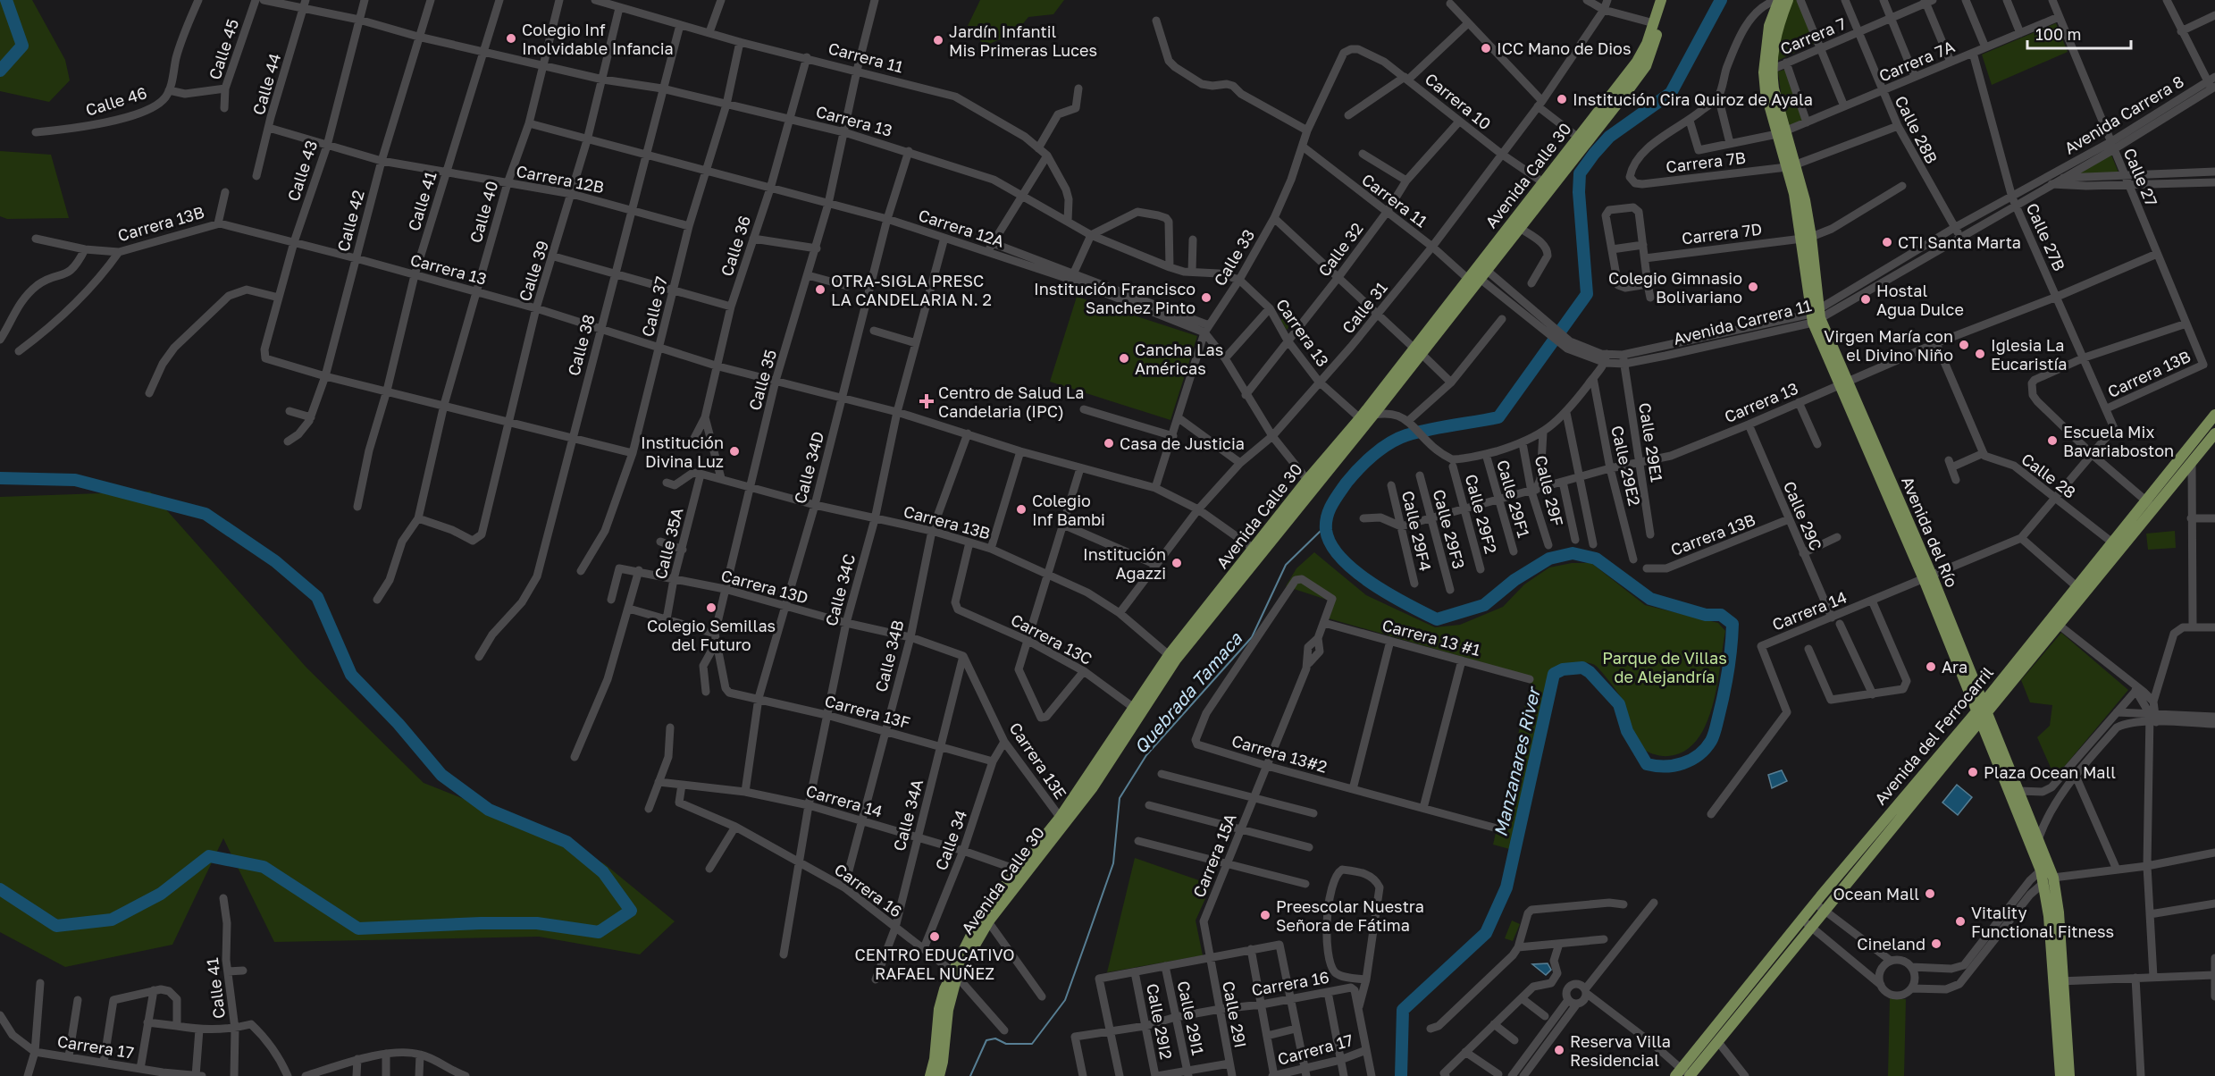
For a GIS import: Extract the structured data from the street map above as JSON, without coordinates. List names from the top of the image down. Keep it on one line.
{"streets":{"main road":["Avenida Calle 30","Avenida del Río","Avenida del Ferrocarril"],"street":["Carrera 7","Calle 45","Carrera 11","Carrera 7A","Calle 44","Calle 46","Carrera 10","Avenida Carrera 8","Carrera 13","Calle 28B","Carrera 7B","Calle 43","Calle 27","Carrera 12B","Calle 41","Calle 40","Calle 42","Carrera 13B","Carrera 12A","Carrera 7D","Calle 27B","Calle 36","Calle 32","Calle 33","Calle 39","Calle 37","Calle 31","Avenida Carrera 11","Calle 38","Calle 35","Calle 29E1","Calle 29E2","Calle 34D","Calle 28","Calle 29F","Calle 29F1","Calle 29F2","Calle 29C","Calle 29F3","Calle 29F4","Calle 35A","Carrera 13D","Calle 34C","Carrera 14","Carrera 13 #1","Carrera 13C","Calle 34B","Carrera 13F","Carrera 13#2","Carrera 13E","Calle 34A","Calle 34","Carrera 15A","Carrera 16","Calle 29I","Calle 29I1","Calle 29I2","Carrera 17"]},"crossings":[["Carrera 7","Calle 28B"],["Carrera 7","Avenida del Río"],["Carrera 11","Carrera 13"],["Carrera 11","Avenida Calle 30"],["Carrera 11","Calle 36"],["Carrera 11","Calle 32"],["Carrera 11","Calle 33"],["Carrera 11","Calle 39"],["Carrera 11","Calle 37"],["Carrera 11","Calle 31"],["Carrera 11","Avenida Carrera 11"],["Carrera 11","Calle 38"],["Carrera 11","Calle 35"],["Carrera 7A","Calle 28B"],["Carrera 7A","Carrera 7B"],["Carrera 7A","Calle 27"],["Carrera 7A","Calle 27B"],["Carrera 7A","Avenida del Río"],["Calle 44","Carrera 13"],["Calle 44","Carrera 12B"],["Carrera 10","Avenida Calle 30"],["Carrera 10","Calle 32"],["Carrera 10","Calle 33"],["Carrera 10","Calle 31"],["Avenida Carrera 8","Calle 27"],["Avenida Carrera 8","Avenida Carrera 11"],["Carrera 13","Calle 43"],["Carrera 13","Avenida Calle 30"],["Carrera 13","Calle 27"],["Carrera 13","Calle 41"],["Carrera 13","Calle 40"],["Carrera 13","Calle 42"],["Carrera 13","Carrera 13B"],["Carrera 13","Calle 27B"],["Carrera 13","Calle 36"],["Carrera 13","Calle 32"],["Carrera 13","Calle 33"],["Carrera 13","Calle 39"],["Carrera 13","Calle 37"],["Carrera 13","Calle 31"],["Carrera 13","Calle 38"],["Carrera 13","Calle 35"],["Carrera 13","Calle 29E1"],["Carrera 13","Calle 29E2"],["Carrera 13","Calle 34D"],["Carrera 13","Calle 29C"],["Carrera 13","Avenida del Río"],["Carrera 13","Calle 34C"],["Carrera 13","Calle 34B"],["Calle 28B","Carrera 7B"],["Calle 28B","Avenida Carrera 11"],["Carrera 7B","Avenida del Río"],["Calle 43","Carrera 12B"],["Calle 43","Calle 42"],["Calle 43","Carrera 13B"],["Avenida Calle 30","Carrera 13B"],["Avenida Calle 30","Carrera 12A"],["Avenida Calle 30","Avenida Carrera 11"],["Avenida Calle 30","Carrera 14"],["Avenida Calle 30","Carrera 13C"],["Avenida Calle 30","Carrera 13E"],["Avenida Calle 30","Carrera 16"],["Calle 27","Carrera 13B"],["Carrera 12B","Calle 41"],["Carrera 12B","Calle 40"],["Carrera 12B","Calle 42"],["Carrera 12B","Calle 39"],["Carrera 12B","Calle 37"],["Carrera 12B","Calle 38"],["Calle 40","Carrera 12A"],["Calle 40","Calle 39"],["Calle 42","Carrera 13B"],["Carrera 13B","Calle 27B"],["Carrera 13B","Calle 31"],["Carrera 13B","Calle 35"],["Carrera 13B","Calle 34D"],["Carrera 13B","Calle 29C"],["Carrera 13B","Calle 35A"],["Carrera 13B","Calle 34C"],["Carrera 13B","Carrera 13C"],["Carrera 13B","Calle 34B"],["Carrera 12A","Calle 36"],["Carrera 12A","Calle 32"],["Carrera 12A","Calle 33"],["Carrera 12A","Calle 39"],["Carrera 12A","Calle 37"],["Carrera 12A","Calle 31"],["Carrera 12A","Calle 38"],["Carrera 12A","Calle 35"],["Carrera 12A","Calle 34D"],["Carrera 12A","Calle 34C"],["Carrera 7D","Avenida del Río"],["Calle 27B","Avenida Carrera 11"],["Avenida Carrera 11","Calle 29E1"],["Avenida Carrera 11","Avenida del Río"],["Calle 35","Carrera 13D"],["Calle 35","Carrera 13F"],["Calle 34D","Carrera 13D"],["Calle 34D","Carrera 14"],["Calle 34D","Carrera 13F"],["Calle 28","Avenida del Ferrocarril"],["Calle 29C","Carrera 14"],["Avenida del Río","Carrera 14"],["Avenida del Río","Avenida del Ferrocarril"],["Calle 35A","Carrera 13D"],["Carrera 13D","Calle 34C"],["Carrera 13D","Calle 34B"],["Carrera 13D","Carrera 13E"],["Carrera 13D","Calle 34A"],["Calle 34C","Carrera 14"],["Calle 34C","Carrera 13F"],["Calle 34C","Carrera 16"],["Carrera 14","Calle 34B"],["Carrera 14","Calle 34A"],["Carrera 14","Calle 34"],["Carrera 14","Carrera 16"],["Carrera 13 #1","Carrera 13#2"],["Calle 34B","Carrera 13F"],["Calle 34B","Carrera 16"],["Carrera 13F","Calle 34A"],["Carrera 13F","Calle 34"],["Carrera 13#2","Carrera 15A"],["Carrera 13E","Calle 34A"],["Carrera 13E","Calle 34"],["Calle 34A","Carrera 16"],["Calle 34","Carrera 16"],["Carrera 15A","Calle 29I"],["Carrera 16","Calle 29I"],["Carrera 16","Calle 29I1"],["Carrera 16","Calle 29I2"]],"water":["Quebrada Tamaca","Manzanares River"],"parks":["Parque de Villas de Alejandría"],"places":{"other":["Colegio Inf Inolvidable Infancia","Jardín Infantil Mis Primeras Luces","ICC Mano de Dios","Institución Cira Quiroz de Ayala","CTI Santa Marta","Colegio Gimnasio Bolivariano","OTRA-SIGLA PRESC LA CANDELARIA N. 2","Institución Francisco Sanchez Pinto","Hostal Agua Dulce","Virgen María con el Divino Niño","Iglesia La Eucaristía","Cancha Las Américas","Escuela Mix Bavariaboston","Casa de Justicia","Institución Divina Luz","Colegio Inf Bambi","Institución Agazzi","Colegio Semillas del Futuro","Ara","Plaza Ocean Mall","Ocean Mall","Preescolar Nuestra Señora de Fátima","Vitality Functional Fitness","CENTRO EDUCATIVO RAFAEL NUÑEZ","Cineland","Reserva Villa Residencial"],"health":["Centro de Salud La Candelaria (IPC)"]},"scale_bar":"100 m"}
